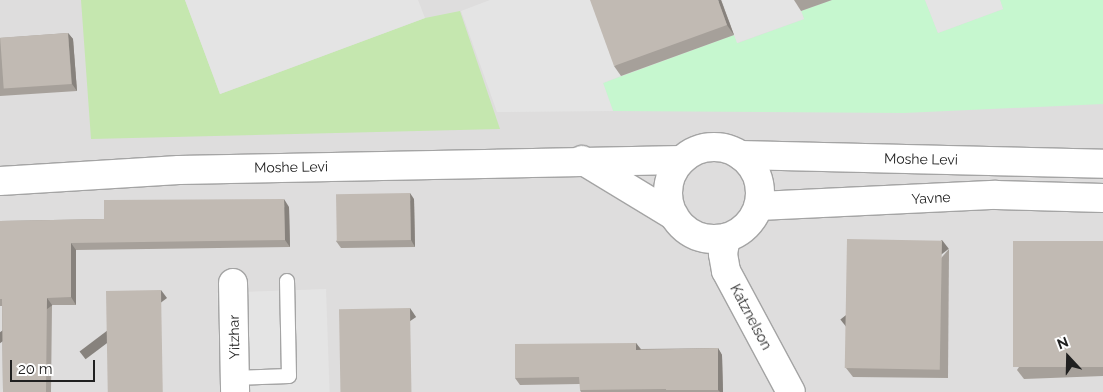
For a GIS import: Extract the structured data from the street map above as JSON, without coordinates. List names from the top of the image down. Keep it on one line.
{"streets":{"street":["Moshe Levi","Yavne","Katznelson","Yitzhar"]},"crossings":[["Moshe Levi","Yavne"],["Moshe Levi","Katznelson"],["Yavne","Katznelson"]],"scale_bar":"20 m","north":"top"}
